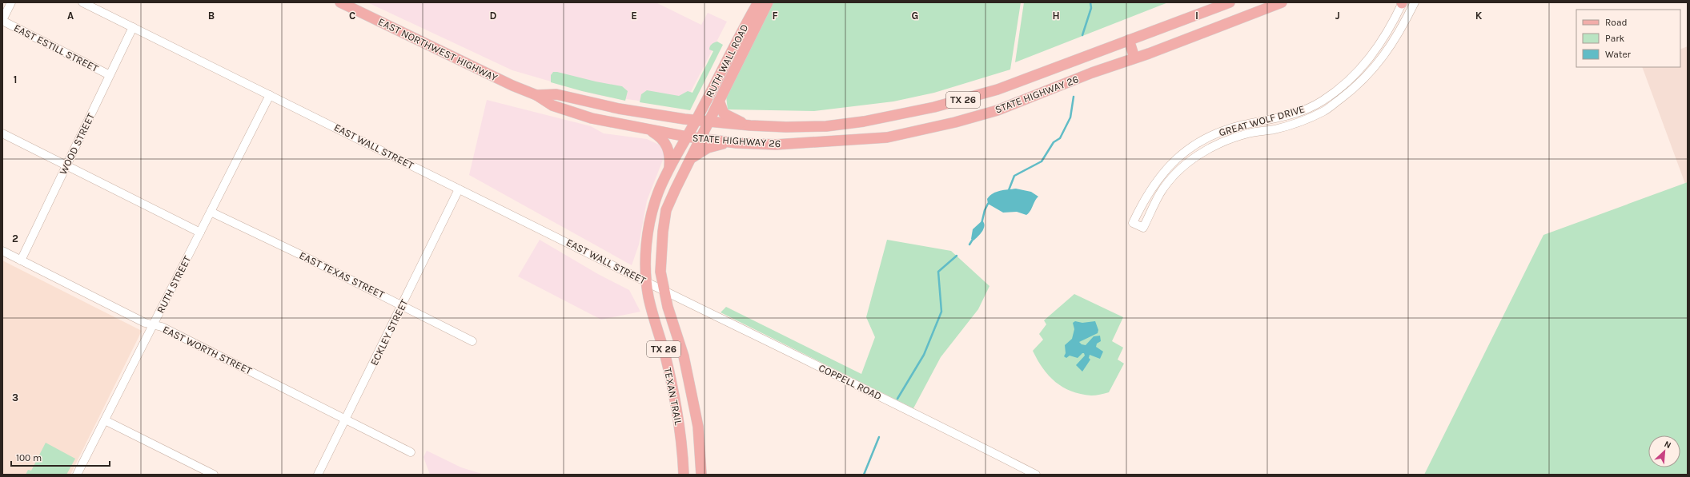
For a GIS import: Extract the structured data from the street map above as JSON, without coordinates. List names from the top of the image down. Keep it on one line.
{"streets":{"main road":["EAST NORTHWEST HIGHWAY","RUTH WALL ROAD","STATE HIGHWAY 26","TX 26","TEXAN TRAIL"],"street":["EAST ESTILL STREET","GREAT WOLF DRIVE","WOOD STREET","EAST WALL STREET","EAST TEXAS STREET","RUTH STREET","ECKLEY STREET","EAST WORTH STREET","COPPELL ROAD"]},"crossings":[["EAST ESTILL STREET","WOOD STREET"],["EAST NORTHWEST HIGHWAY","RUTH WALL ROAD"],["EAST NORTHWEST HIGHWAY","STATE HIGHWAY 26"],["EAST NORTHWEST HIGHWAY","TEXAN TRAIL"],["RUTH WALL ROAD","STATE HIGHWAY 26"],["RUTH WALL ROAD","TEXAN TRAIL"],["STATE HIGHWAY 26","TX 26"],["STATE HIGHWAY 26","TEXAN TRAIL"],["TX 26","TEXAN TRAIL"],["WOOD STREET","EAST WALL STREET"],["WOOD STREET","EAST WORTH STREET"],["EAST WALL STREET","RUTH STREET"],["EAST WALL STREET","ECKLEY STREET"],["EAST WALL STREET","COPPELL ROAD"],["EAST WALL STREET","TEXAN TRAIL"],["EAST TEXAS STREET","RUTH STREET"],["EAST TEXAS STREET","ECKLEY STREET"],["RUTH STREET","EAST WORTH STREET"],["ECKLEY STREET","EAST WORTH STREET"],["COPPELL ROAD","TEXAN TRAIL"]],"legend":["Road","Park","Water"],"scale_bar":"100 m","north":"top right","grid":{"columns":["A","B","C","D","E","F","G","H","I","J","K"],"rows":["1","2","3"]}}
